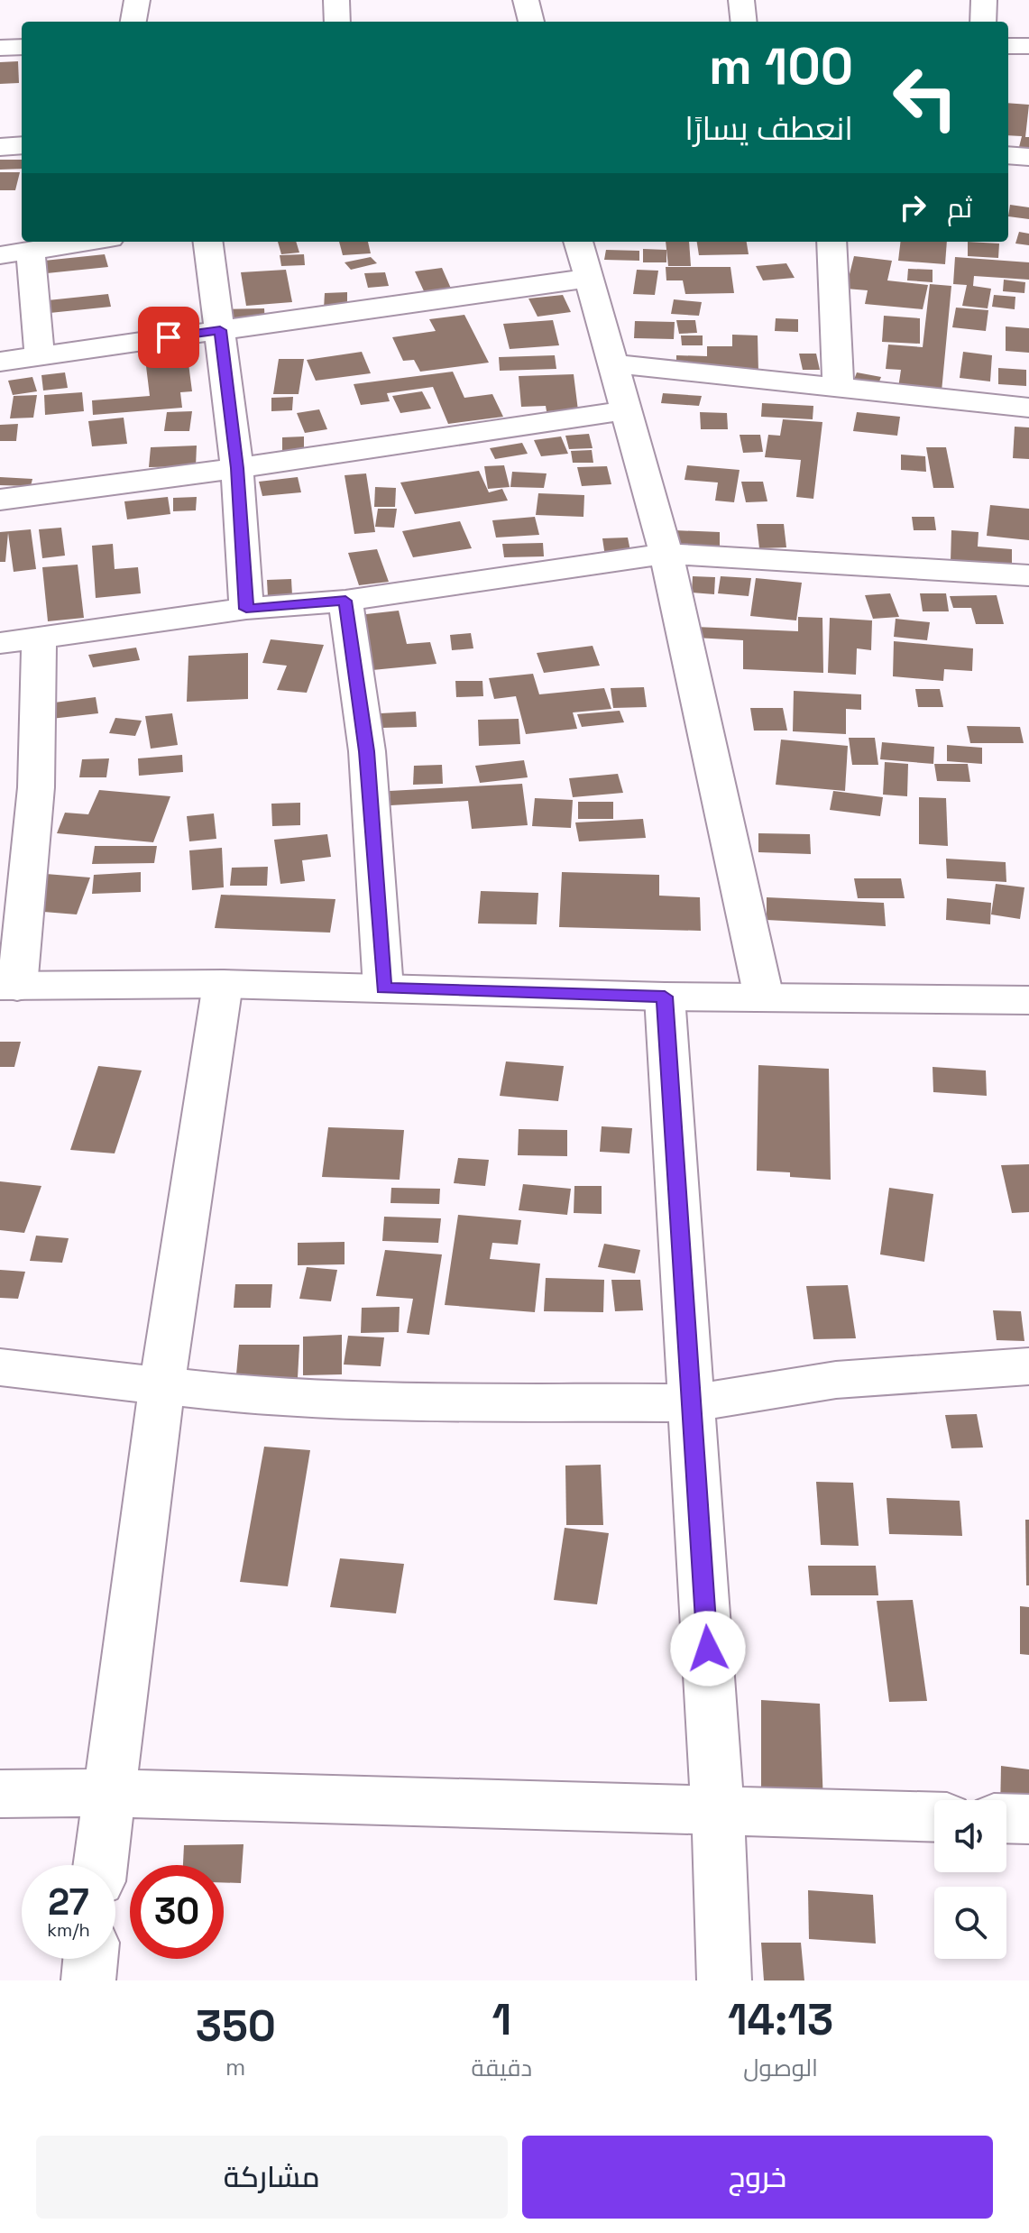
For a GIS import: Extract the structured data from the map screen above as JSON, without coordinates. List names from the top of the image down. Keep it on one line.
{"page":{"turn":["100 m","انعطف يسارًا"],"then":"ثم","speed":"27 km/h","limit":"30","eta":["14:13","الوصول","1","دقيقة","350","m"],"buttons":["خروج","مشاركة"]}}
